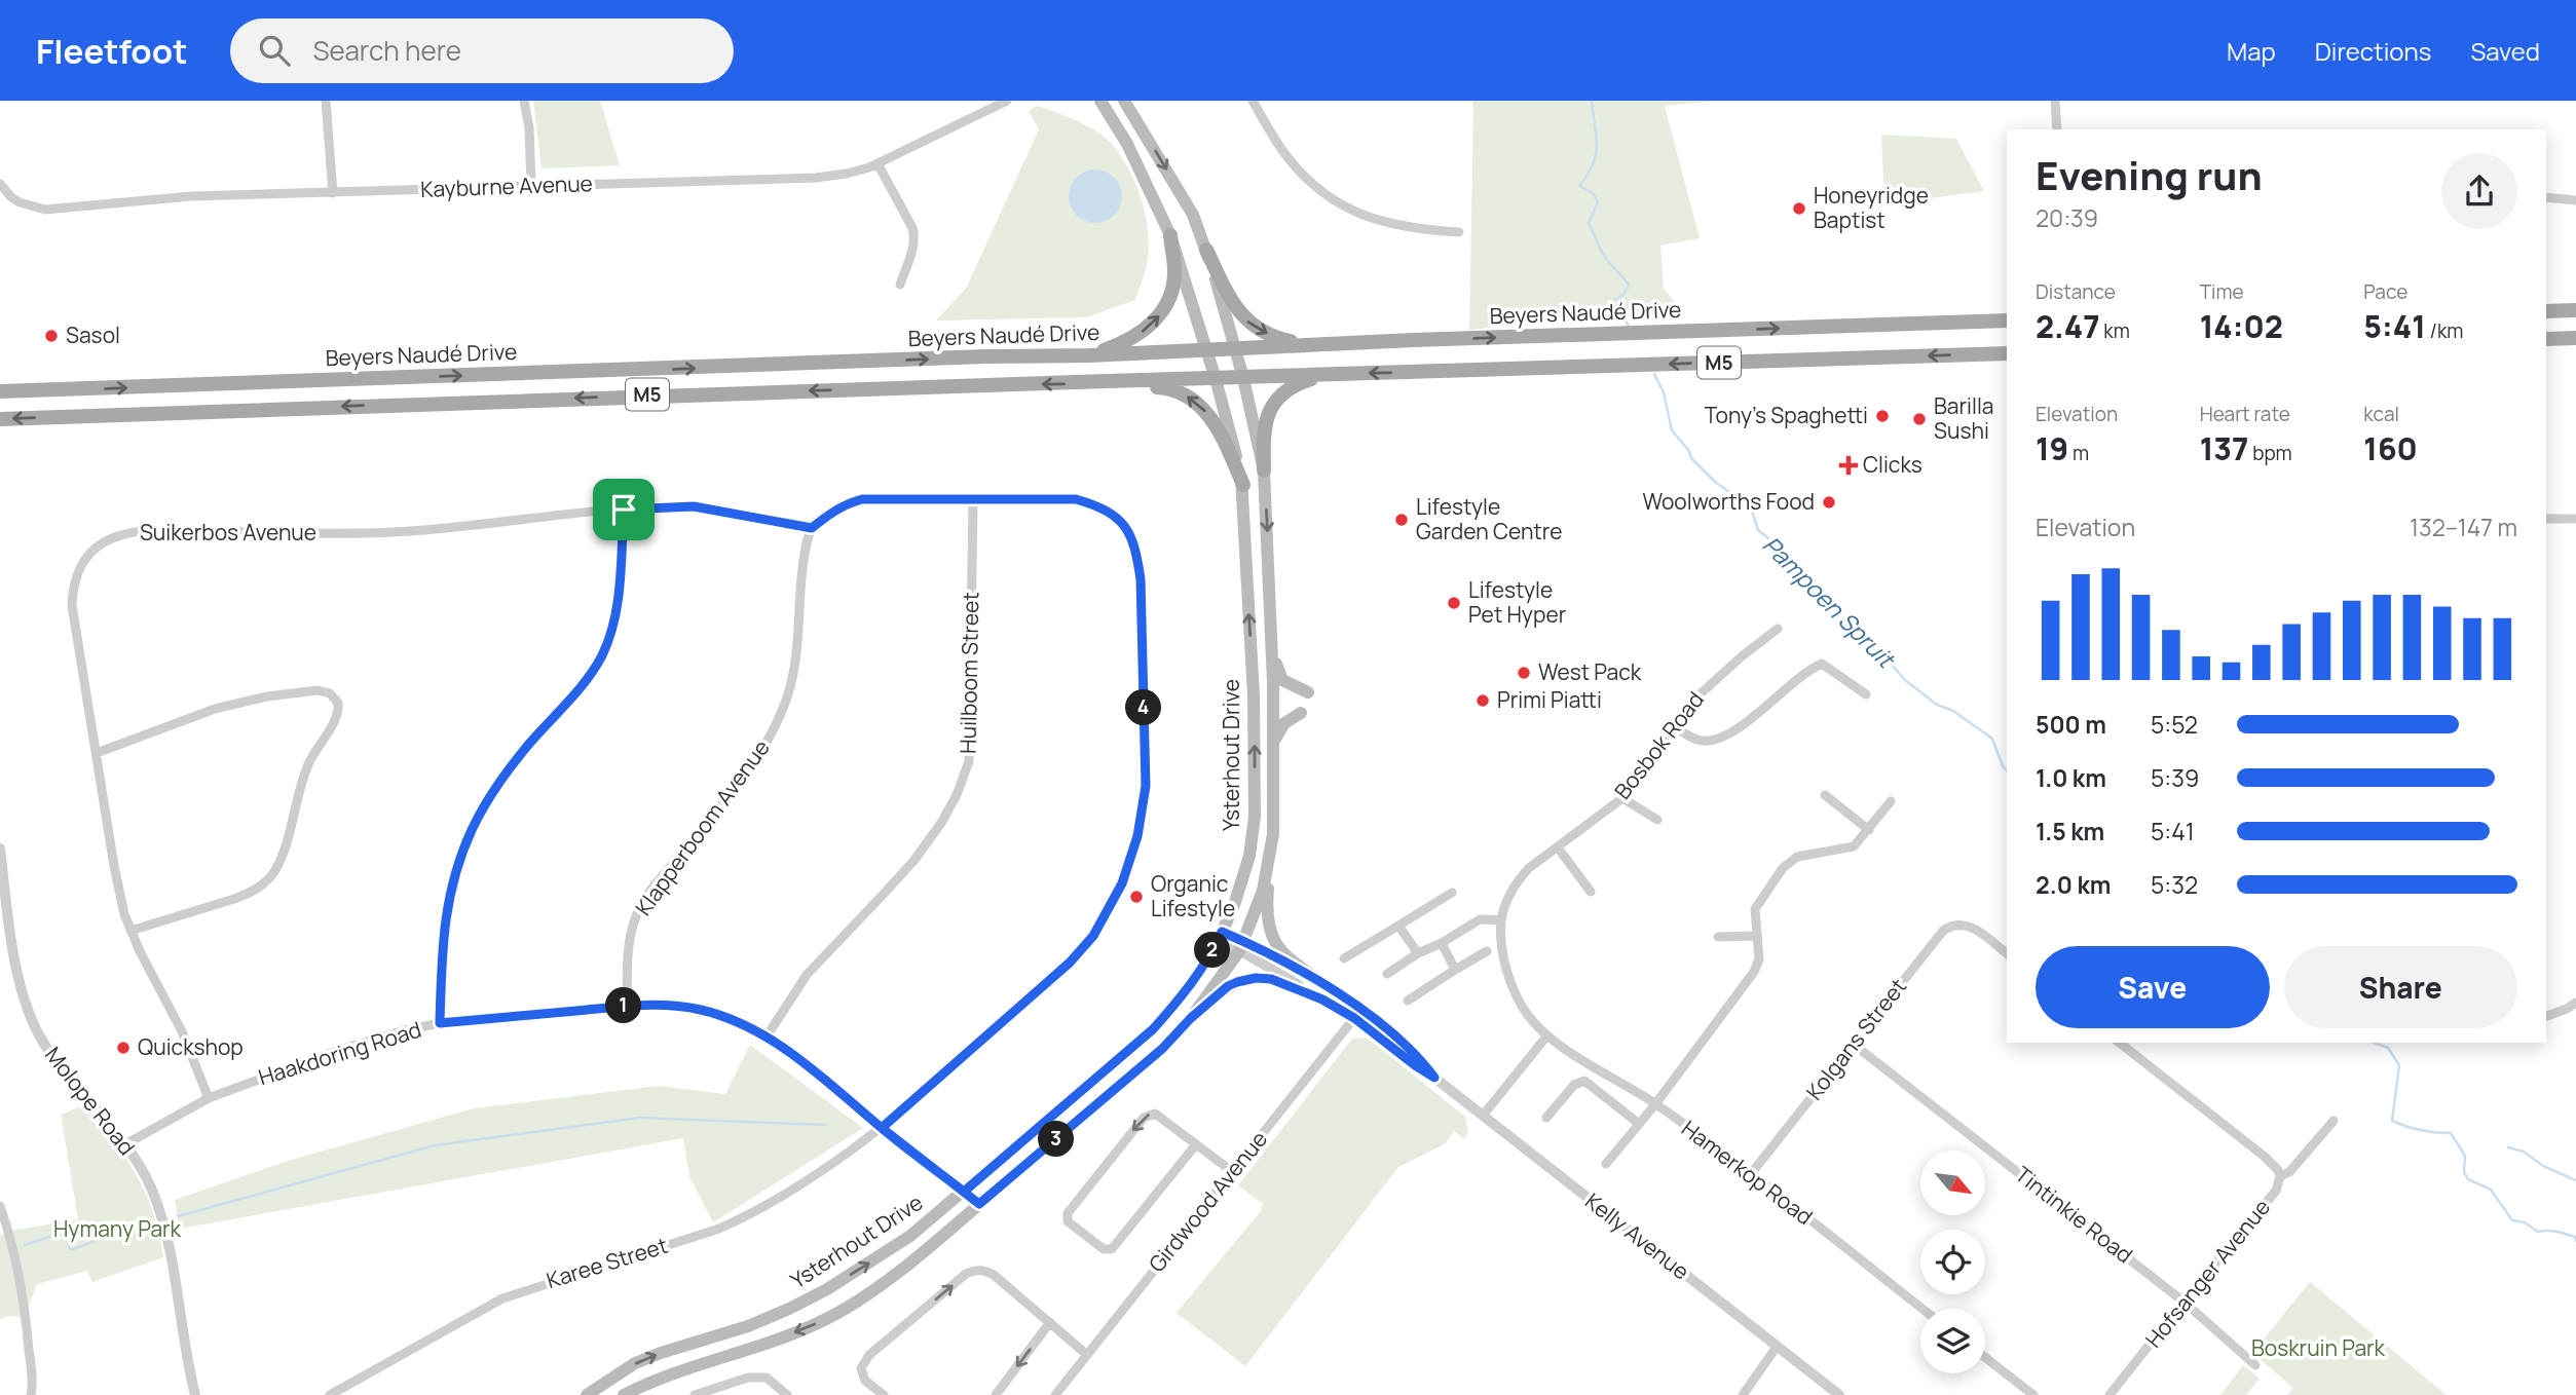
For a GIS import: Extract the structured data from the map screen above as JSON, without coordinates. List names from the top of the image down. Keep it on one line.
{"streets":{"main road":["Beyers Naudé Drive","M5","Ysterhout Drive"],"street":["Kayburne Avenue","Suikerbos Avenue","Huilboom Street","Bosbok Road","Klapperboom Avenue","Kolgans Street","Haakdoring Road","Molope Road","Hamerkop Road","Girdwood Avenue","Tintinkie Road","Kelly Avenue","Karee Street","Hofsanger Avenue"]},"crossings":[["Beyers Naudé Drive","Ysterhout Drive"],["M5","Ysterhout Drive"],["Suikerbos Avenue","Klapperboom Avenue"],["Suikerbos Avenue","Haakdoring Road"],["Huilboom Street","Haakdoring Road"],["Bosbok Road","Hamerkop Road"],["Ysterhout Drive","Haakdoring Road"],["Ysterhout Drive","Kelly Avenue"],["Klapperboom Avenue","Haakdoring Road"],["Kolgans Street","Hamerkop Road"],["Kolgans Street","Tintinkie Road"],["Haakdoring Road","Molope Road"],["Haakdoring Road","Karee Street"],["Girdwood Avenue","Kelly Avenue"],["Tintinkie Road","Hofsanger Avenue"]],"water":["Pampoen Spruit"],"parks":["Hymany Park","Boskruin Park"],"places":{"other":["Honeyridge Baptist","Sasol","Tony's Spaghetti","Barilla Sushi","Woolworths Food","Lifestyle Garden Centre","Lifestyle Pet Hyper","West Pack","Primi Piatti","Organic Lifestyle","Quickshop"],"health":["Clicks"]},"north":"bottom right","page":{"header":"Fleetfoot","search":"Search here","nav":["Map","Directions","Saved"],"heading":["Evening run","20:39"],"stats":[["Distance","2.47 km"],["Time","14:02"],["Pace","5:41 /km"],["Elevation","19 m"],["Heart rate","137 bpm"],["kcal","160"]],"chart":["Elevation","132–147 m"],"pins":["4","2","1","3"],"list":[{"name":"500 m","note":"5:52"},{"name":"1.0 km","note":"5:39"},{"name":"1.5 km","note":"5:41"},{"name":"2.0 km","note":"5:32"}],"buttons":["Save","Share"]}}
